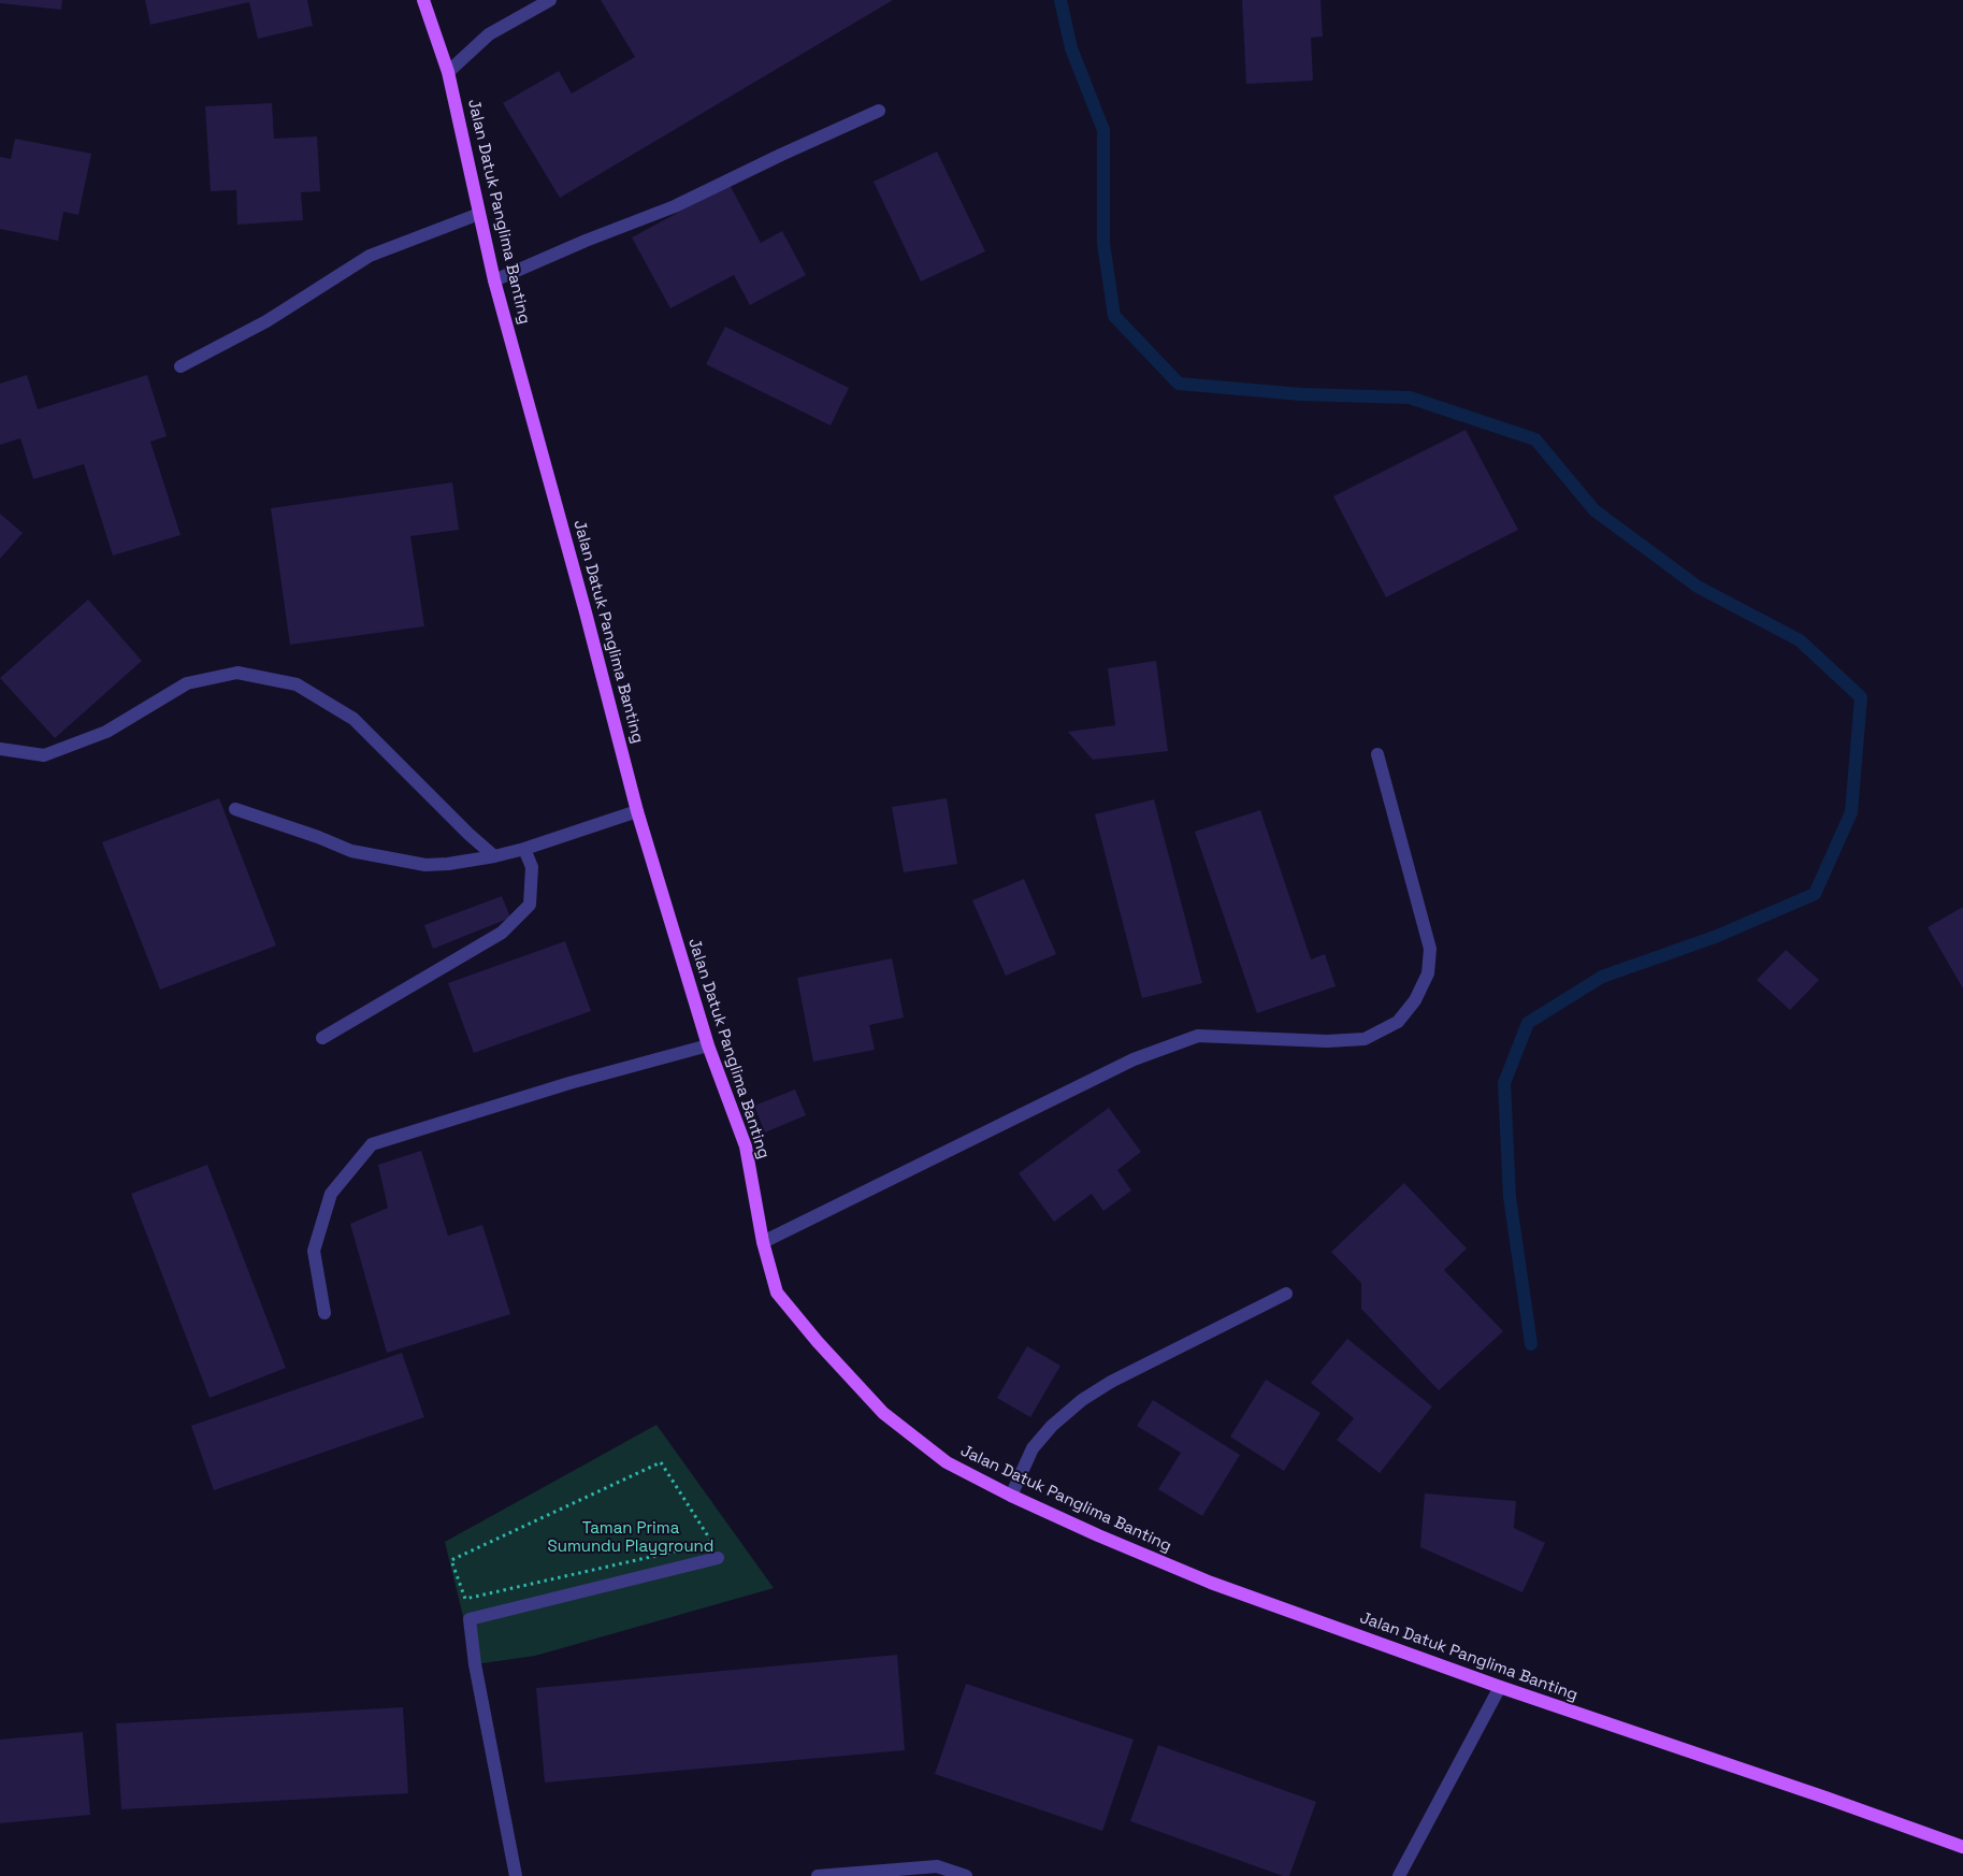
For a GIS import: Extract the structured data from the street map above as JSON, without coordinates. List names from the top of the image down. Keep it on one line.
{"streets":{"main road":["Jalan Datuk Panglima Banting"]},"parks":["Taman Prima Sumundu Playground"]}
